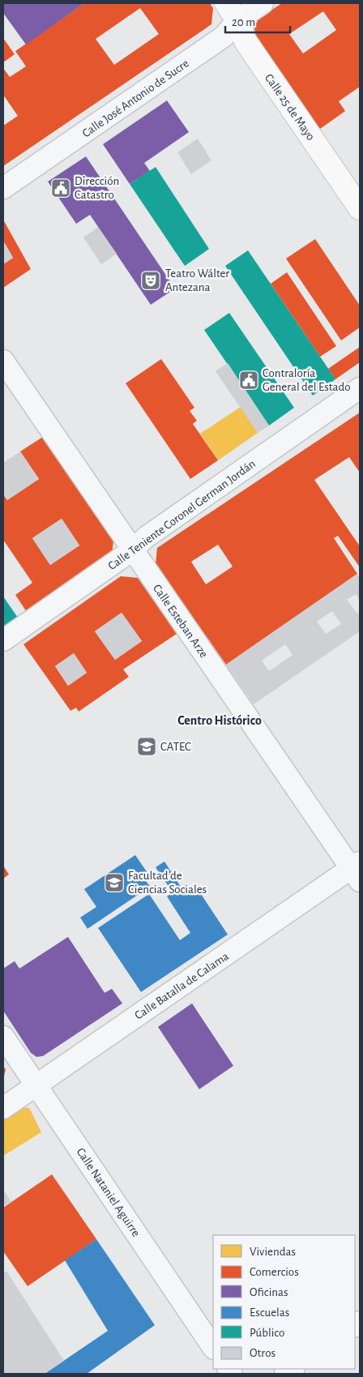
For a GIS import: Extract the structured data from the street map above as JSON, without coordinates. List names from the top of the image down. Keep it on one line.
{"streets":{"main road":["Calle 25 de Mayo"],"street":["Calle José Antonio de Sucre","Calle Teniente Coronel German Jordán","Calle Esteban Arze","Calle Batalla de Calama","Calle Nataniel Aguirre"]},"crossings":[["Calle José Antonio de Sucre","Calle 25 de Mayo"],["Calle Teniente Coronel German Jordán","Calle Esteban Arze"],["Calle Esteban Arze","Calle Batalla de Calama"],["Calle Batalla de Calama","Calle Nataniel Aguirre"]],"districts":["Centro Histórico"],"places":{"public building":["Dirección Catastro","Contraloría General del Estado"],"theatre":["Teatro Wálter Antezana"],"school or university":["CATEC","Facultad de Ciencias Sociales"]},"legend":["Viviendas","Comercios","Oficinas","Escuelas","Público","Otros"],"scale_bar":"20 m"}
